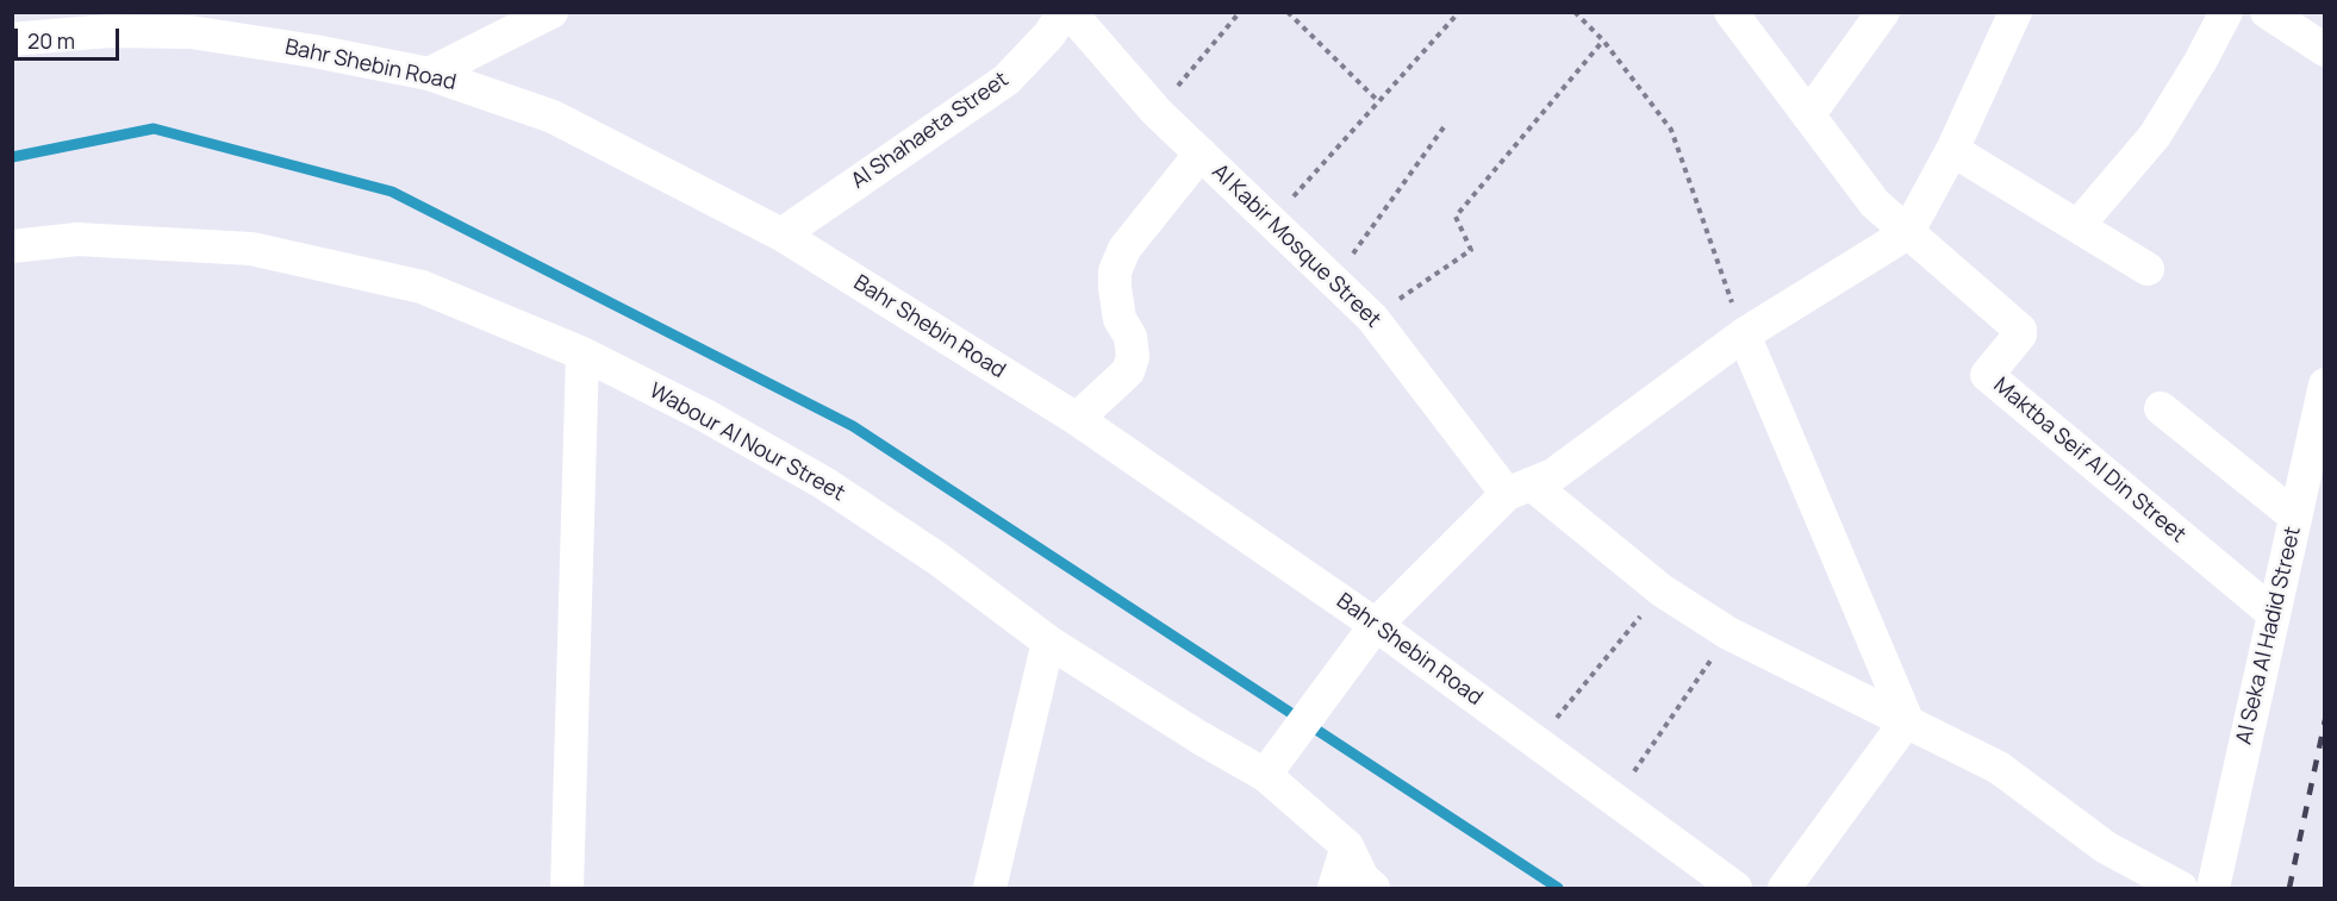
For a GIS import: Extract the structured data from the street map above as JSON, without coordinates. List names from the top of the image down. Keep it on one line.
{"streets":{"street":["Bahr Shebin Road","Al Shahaeta Street","Al Kabir Mosque Street","Wabour Al Nour Street","Maktba Seif Al Din Street","Al Seka Al Hadid Street"]},"crossings":[["Bahr Shebin Road","Al Shahaeta Street"],["Maktba Seif Al Din Street","Al Seka Al Hadid Street"]],"scale_bar":"20 m"}
